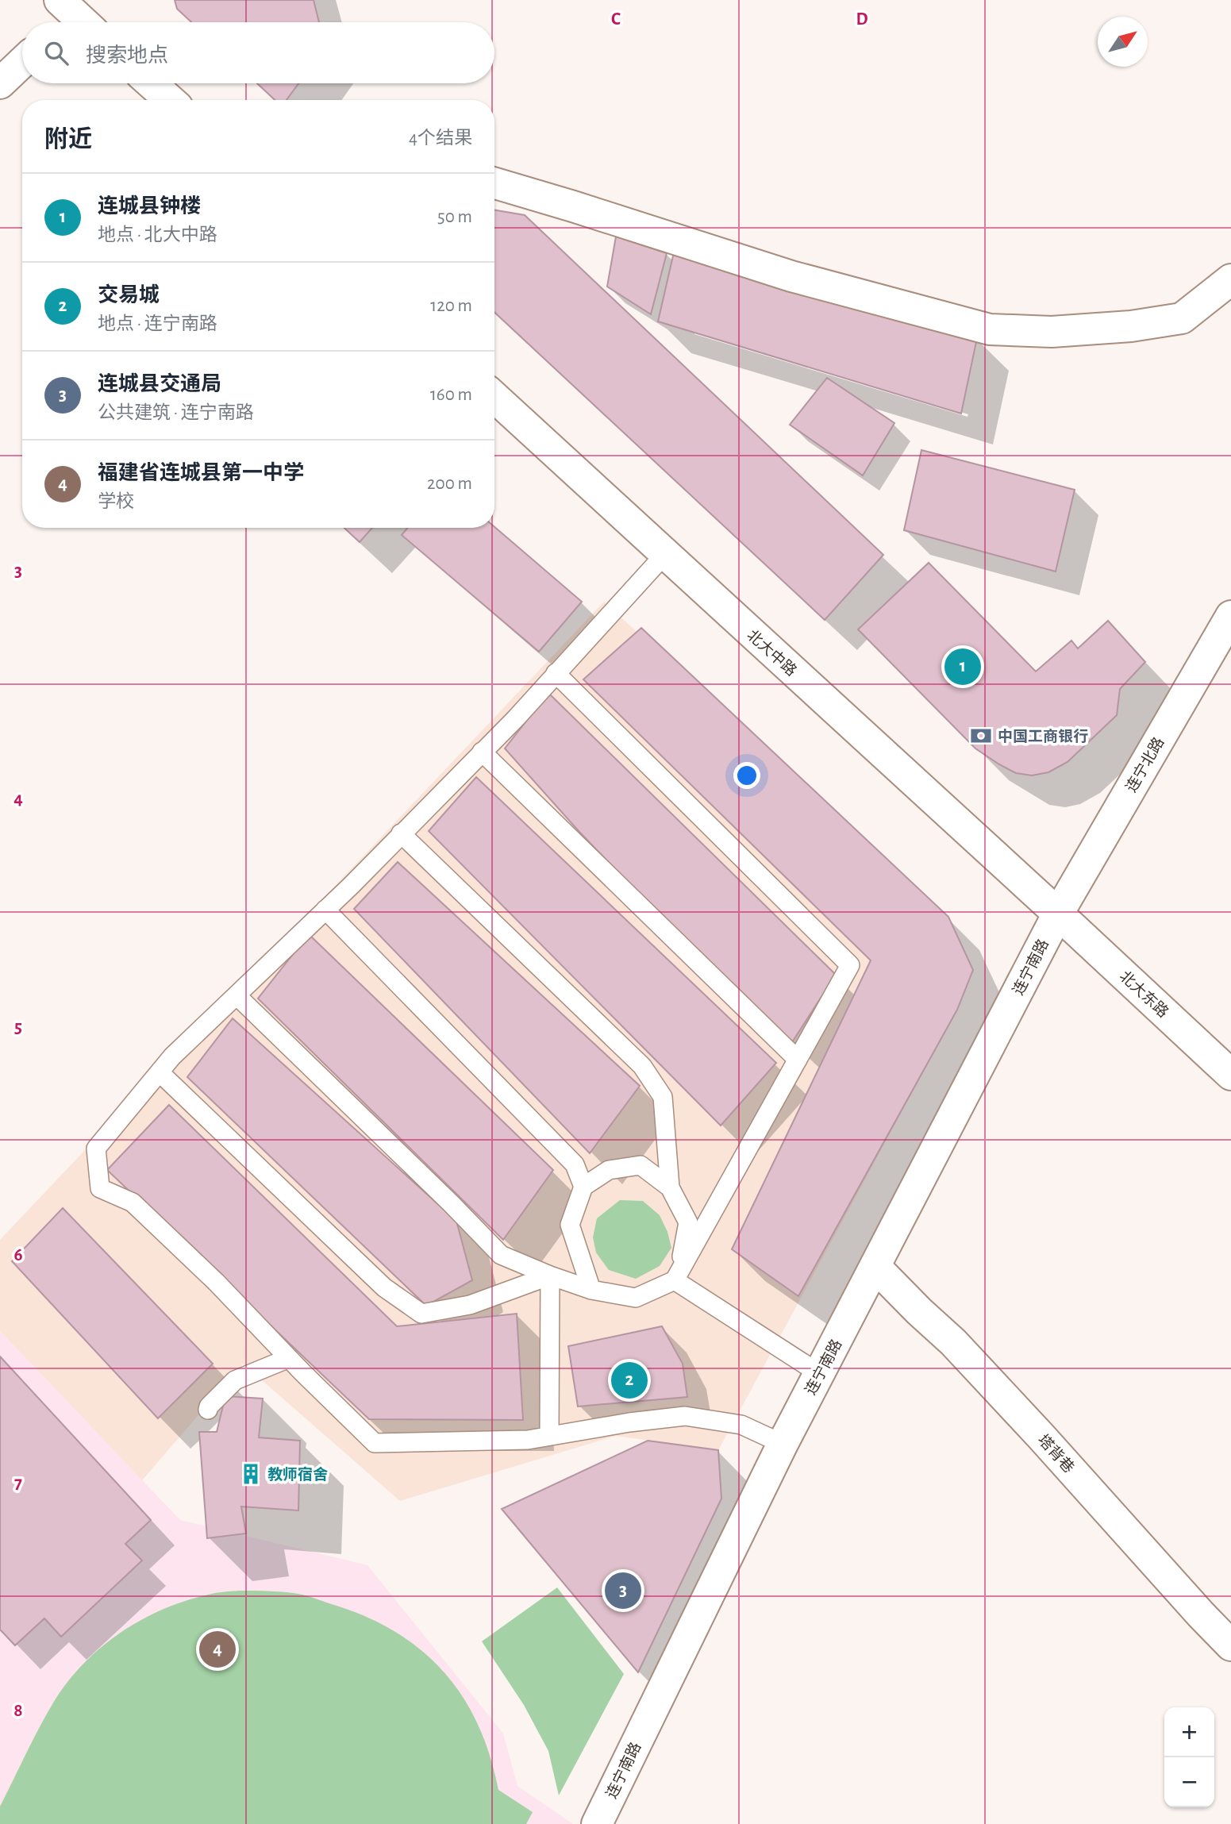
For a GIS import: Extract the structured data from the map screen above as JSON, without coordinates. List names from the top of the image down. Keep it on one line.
{"streets":{"street":["北大中路","连宁北路","连宁南路","北大东路","塔背巷"]},"crossings":[["北大中路","连宁北路"],["北大中路","连宁南路"],["北大中路","北大东路"],["连宁北路","连宁南路"],["连宁北路","北大东路"],["连宁南路","北大东路"],["连宁南路","塔背巷"]],"places":{"bank":["中国工商银行"],"building":["教师宿舍"]},"north":"top right","page":{"search":"搜索地点","heading":["附近","4个结果"],"list":[{"mark":"1","name":"连城县钟楼","note":"地点 · 北大中路","value":"50 m"},{"mark":"2","name":"交易城","note":"地点 · 连宁南路","value":"120 m"},{"mark":"3","name":"连城县交通局","note":"公共建筑 · 连宁南路","value":"160 m"},{"mark":"4","name":"福建省连城县第一中学","note":"学校","value":"200 m"}],"pins":["1","2","3","4"],"map_buttons":["+","−"]},"grid":{"columns":["C","D"],"rows":["3","4","5","6","7","8"]}}
